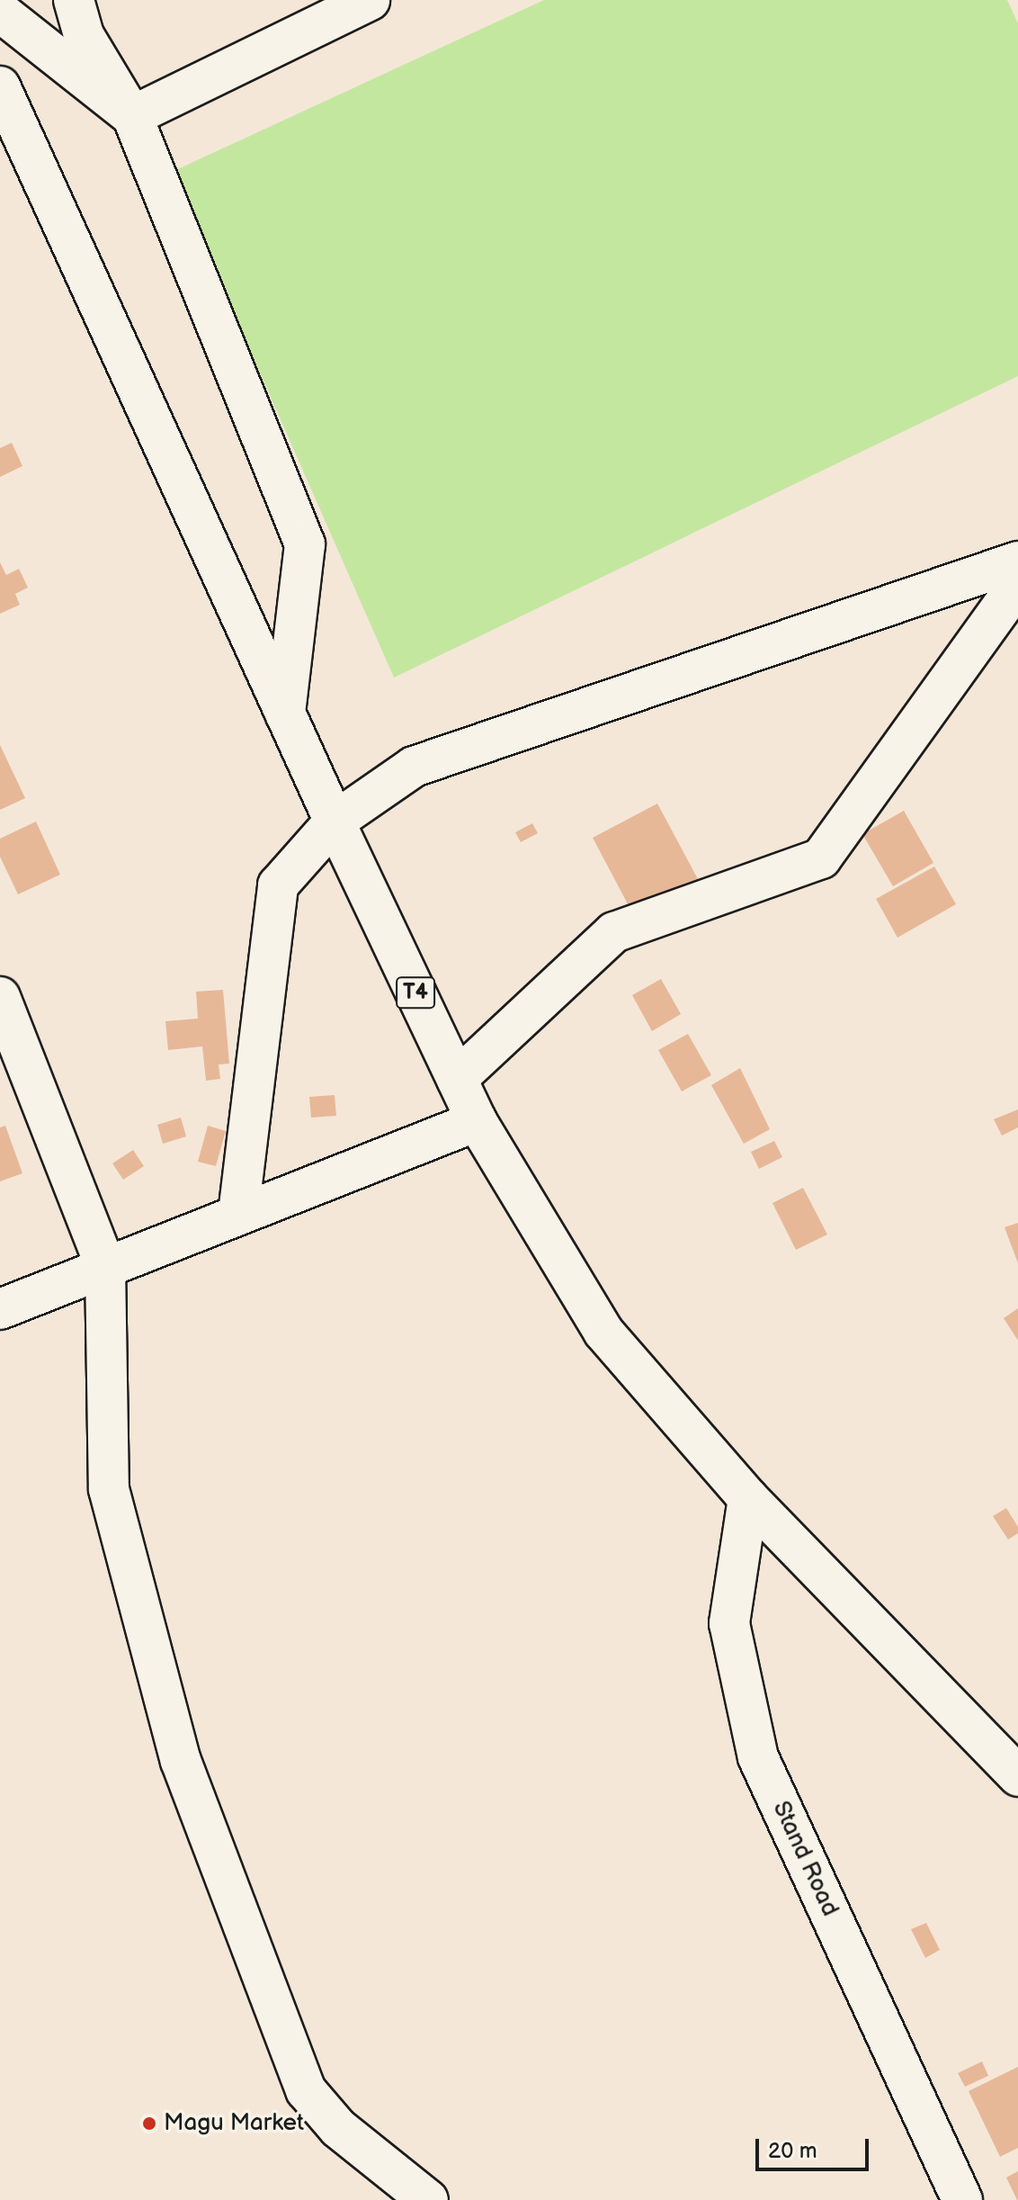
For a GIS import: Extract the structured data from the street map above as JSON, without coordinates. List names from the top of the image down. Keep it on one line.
{"streets":{"main road":["T4","Stand Road"]},"crossings":[["T4","Stand Road"]],"places":["Magu Market"],"scale_bar":"20 m"}
